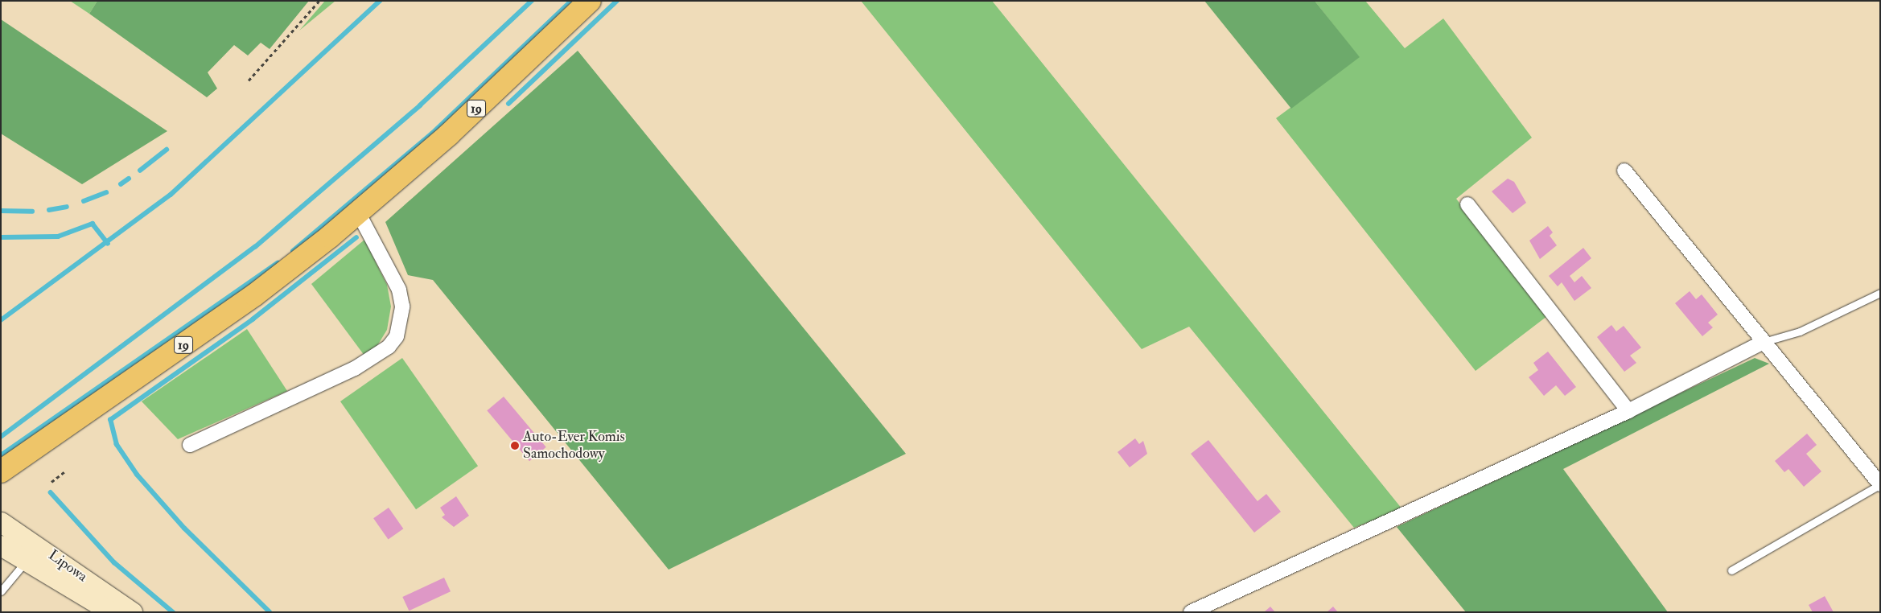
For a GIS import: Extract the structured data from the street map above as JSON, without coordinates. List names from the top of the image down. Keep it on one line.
{"streets":{"highway":["19"],"main road":["Lipowa"]},"places":["Auto-Ever Komis Samochodowy"]}
